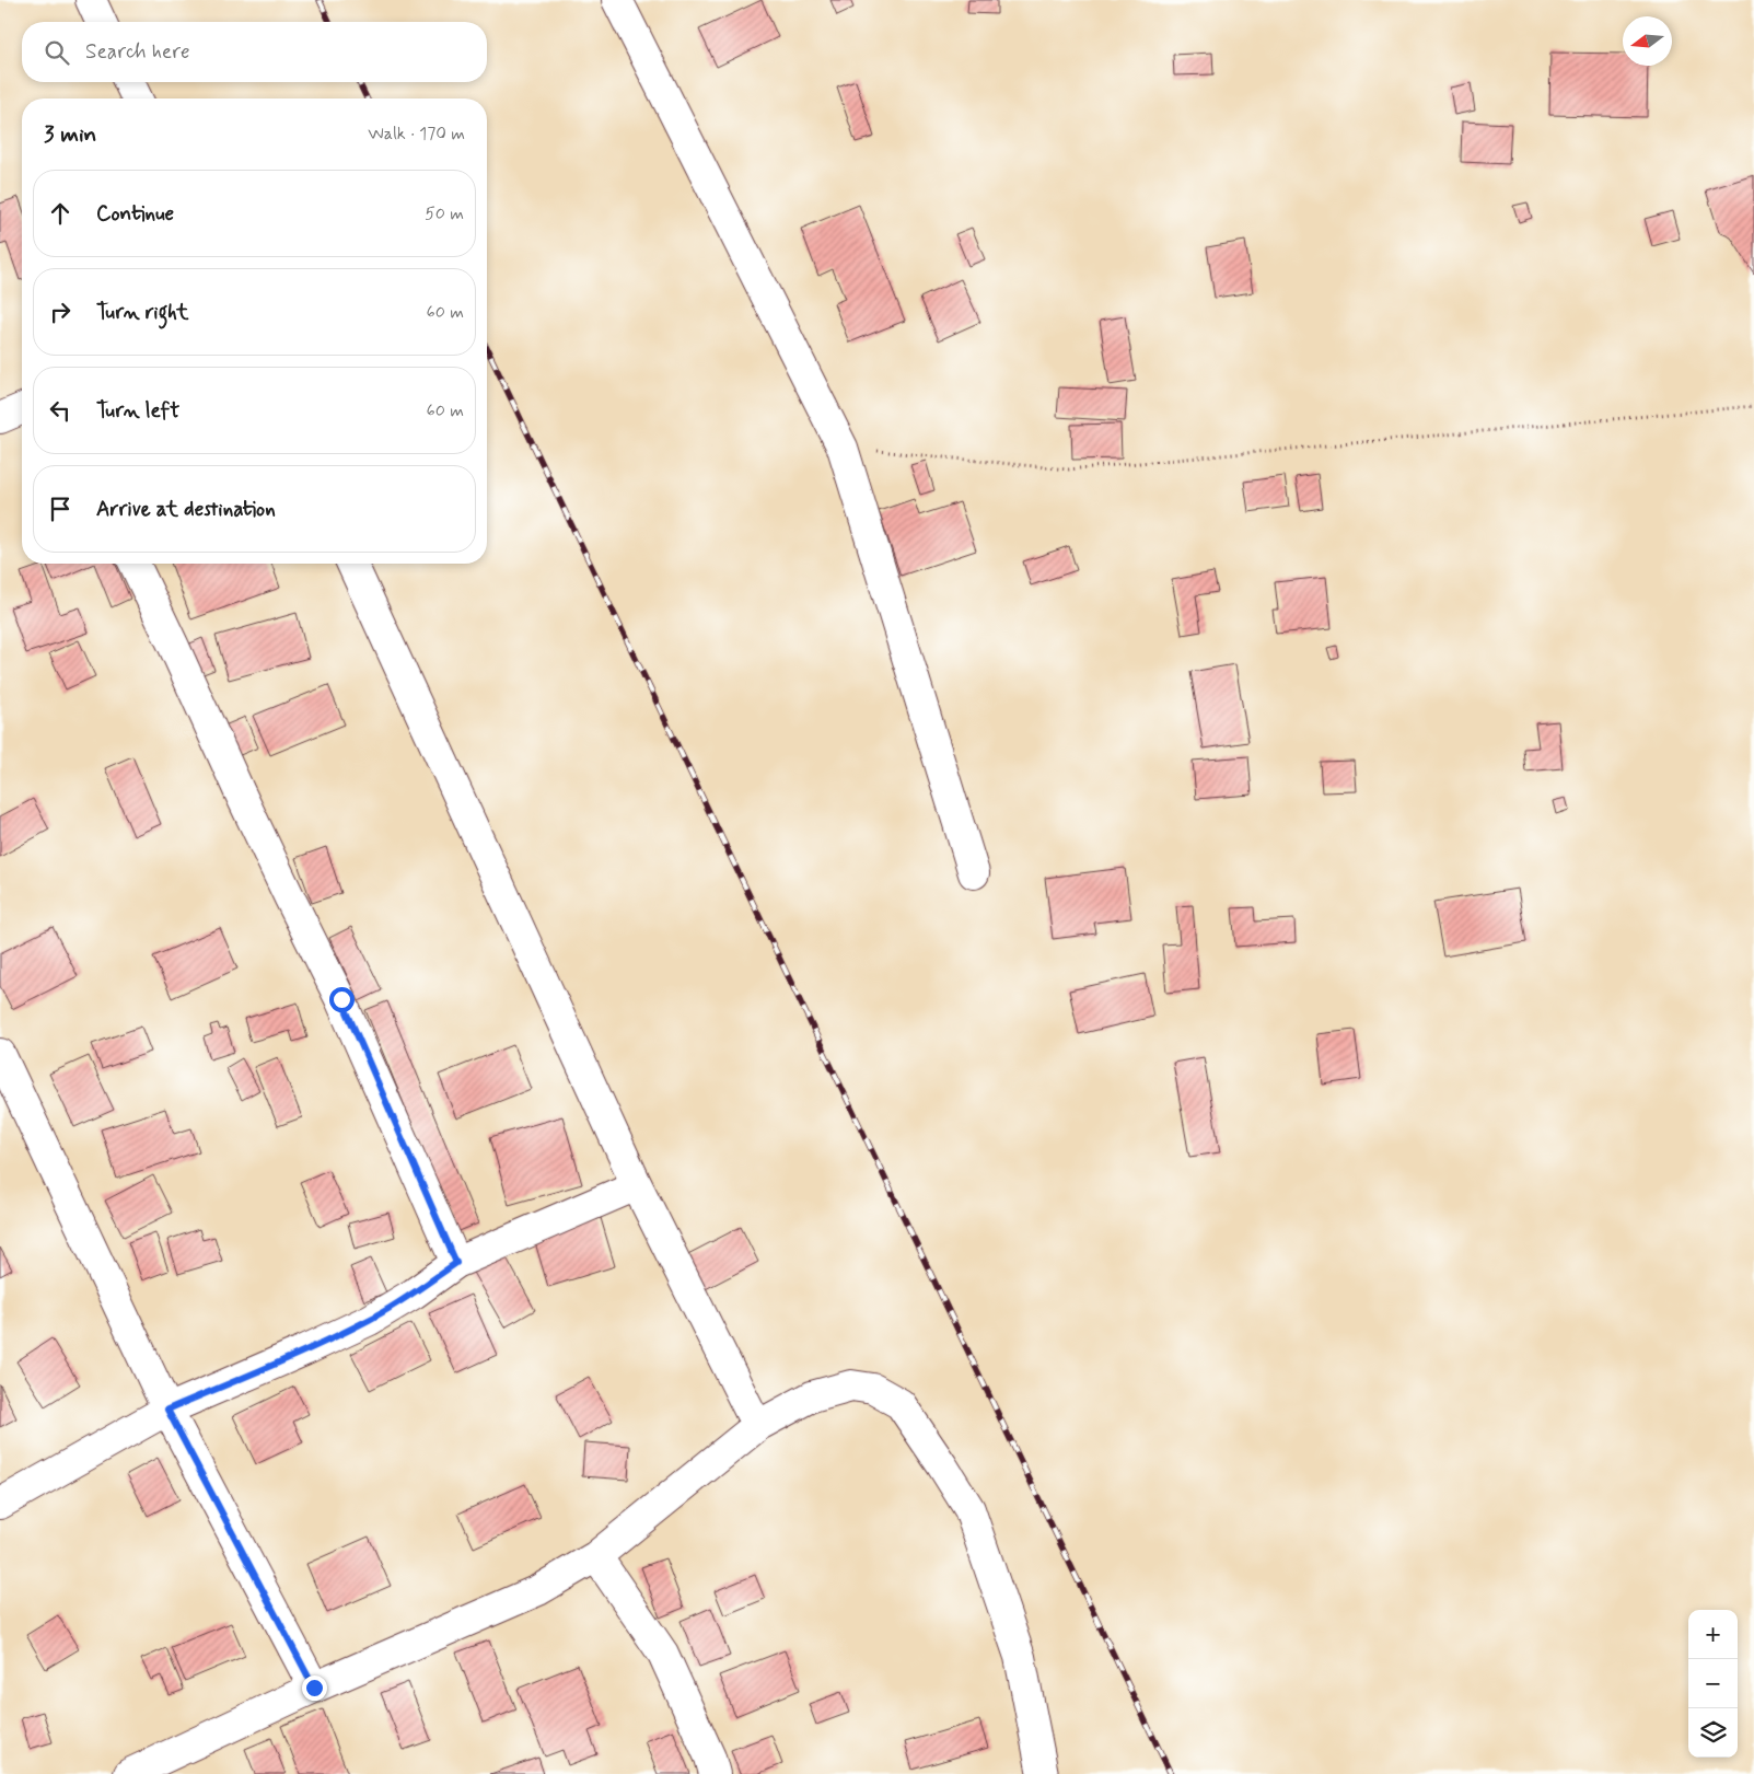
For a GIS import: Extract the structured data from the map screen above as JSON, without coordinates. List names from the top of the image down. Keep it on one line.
{"north":"left","page":{"search":"Search here","heading":["3 min","Walk · 170 m"],"list":[["Continue","50 m"],["Turn right","60 m"],["Turn left","60 m"],"Arrive at destination"],"map_buttons":["+","−"]}}
